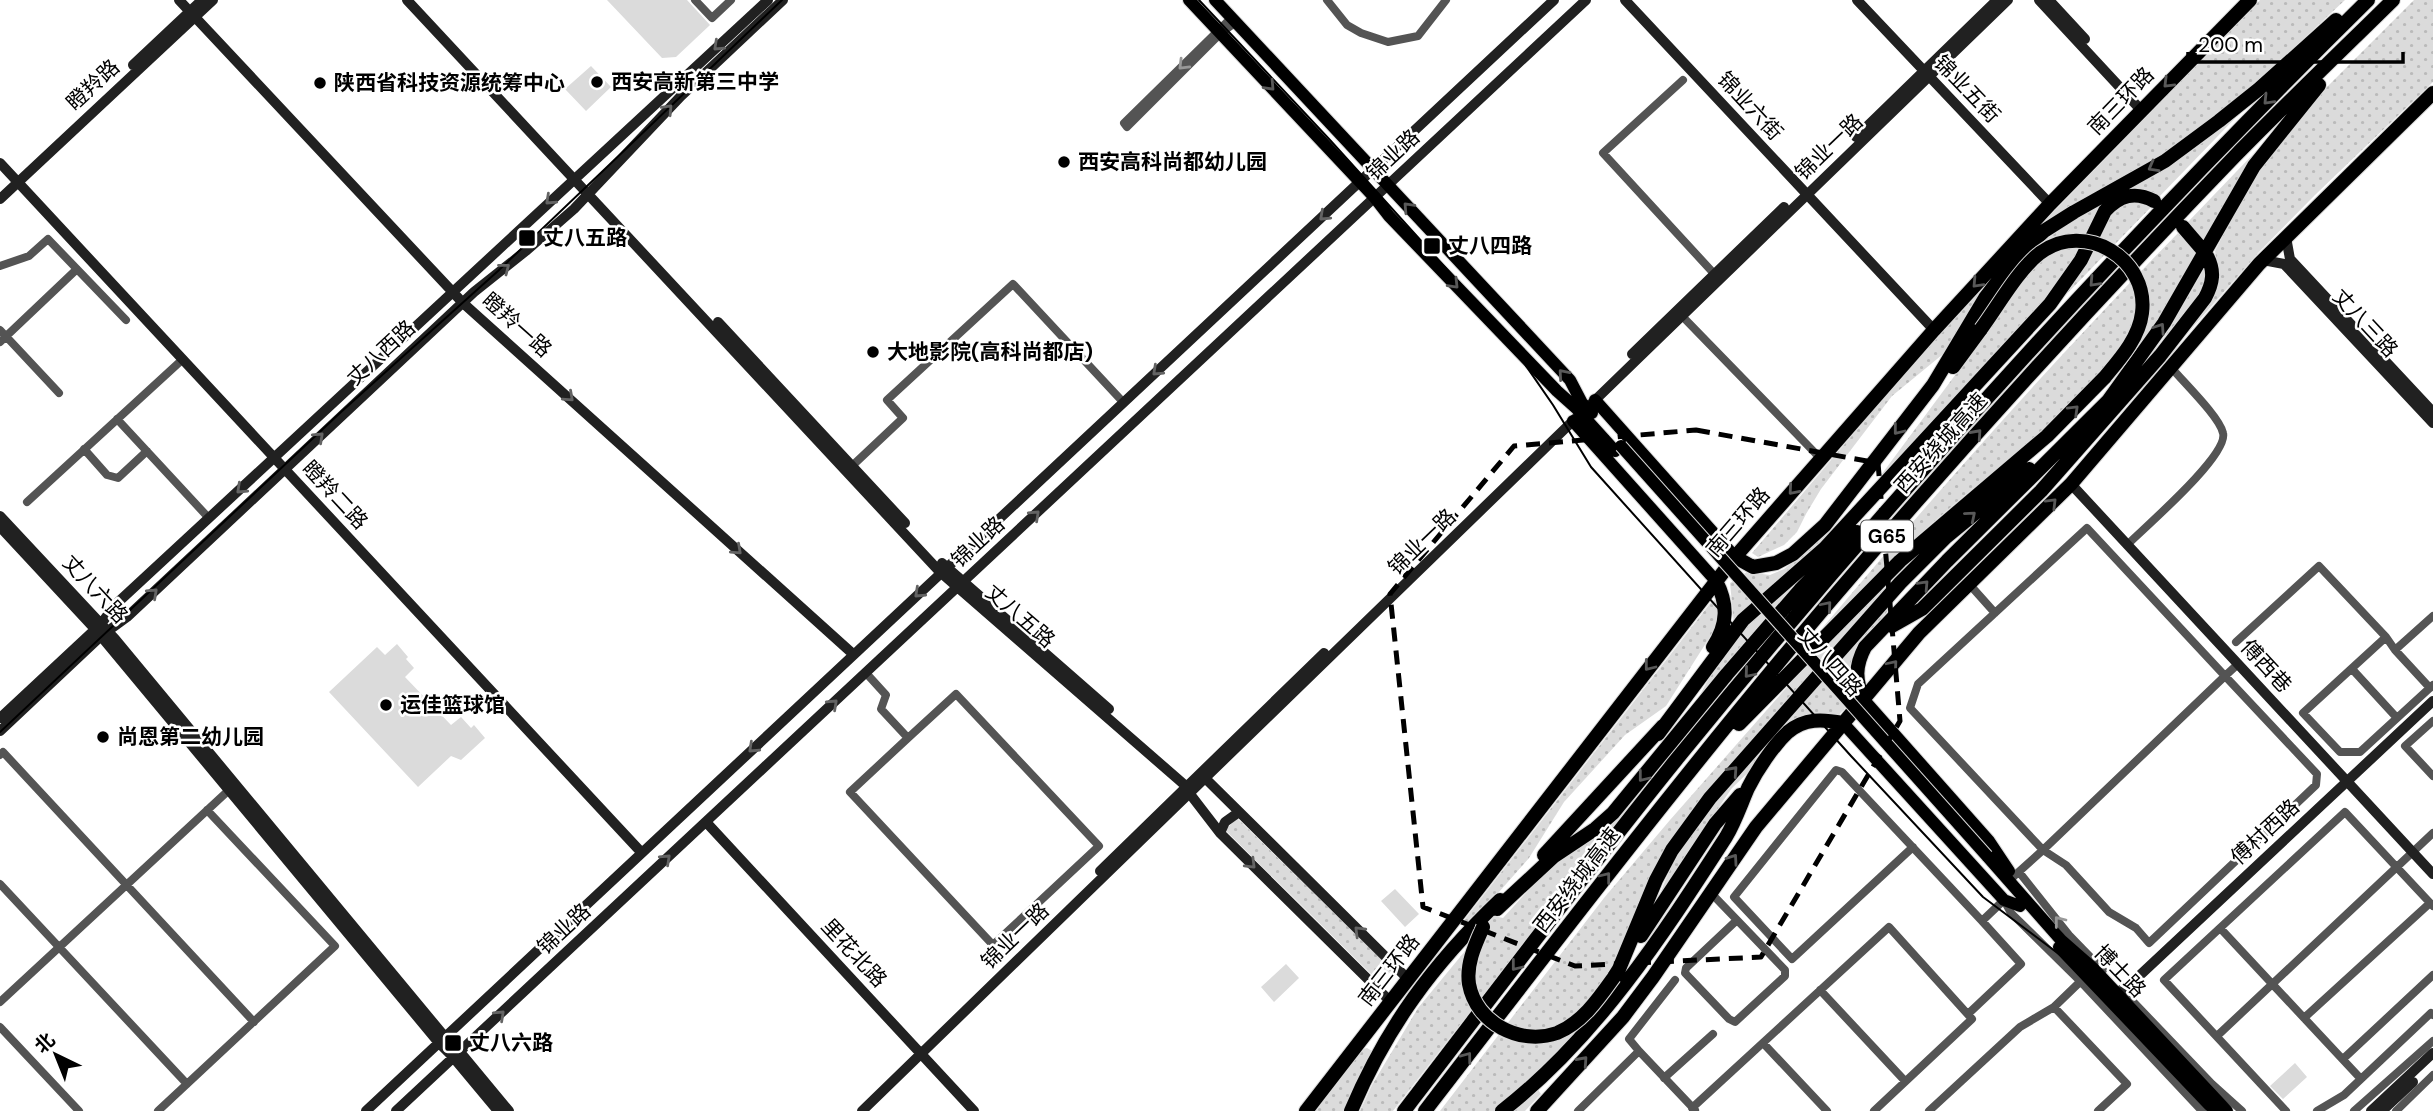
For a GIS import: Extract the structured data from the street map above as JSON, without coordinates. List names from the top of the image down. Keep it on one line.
{"streets":{"highway":["南三环路","西安绕城高速","G65"],"main road":["丈八四路","博士路"],"street":["瞪羚路","锦业五街","锦业六街","锦业一路","锦业路","丈八三路","瞪羚一路","丈八西路","瞪羚二路","丈八六路","丈八五路","傅西巷","傅村西路","里花北路"]},"crossings":[["瞪羚路","瞪羚一路"],["瞪羚路","瞪羚二路"],["锦业五街","南三环路"],["锦业五街","锦业一路"],["南三环路","锦业六街"],["南三环路","丈八五路"],["锦业六街","锦业一路"],["锦业一路","丈八五路"],["锦业一路","丈八四路"],["锦业一路","里花北路"],["锦业路","瞪羚一路"],["锦业路","瞪羚二路"],["锦业路","丈八六路"],["锦业路","丈八五路"],["锦业路","丈八四路"],["锦业路","里花北路"],["瞪羚一路","丈八西路"],["丈八西路","瞪羚二路"],["丈八西路","丈八六路"],["丈八西路","丈八五路"],["丈八四路","博士路"],["傅西巷","傅村西路"]],"one_way":["瞪羚一路"],"places":{"other":["西安高新第三中学","陕西省科技资源统筹中心","西安高科尚都幼儿园","大地影院(高科尚都店)","运佳篮球馆","尚恩第二幼儿园"],"transit":["丈八五路","丈八四路","丈八六路"]},"scale_bar":"200 m","north":"top left"}
